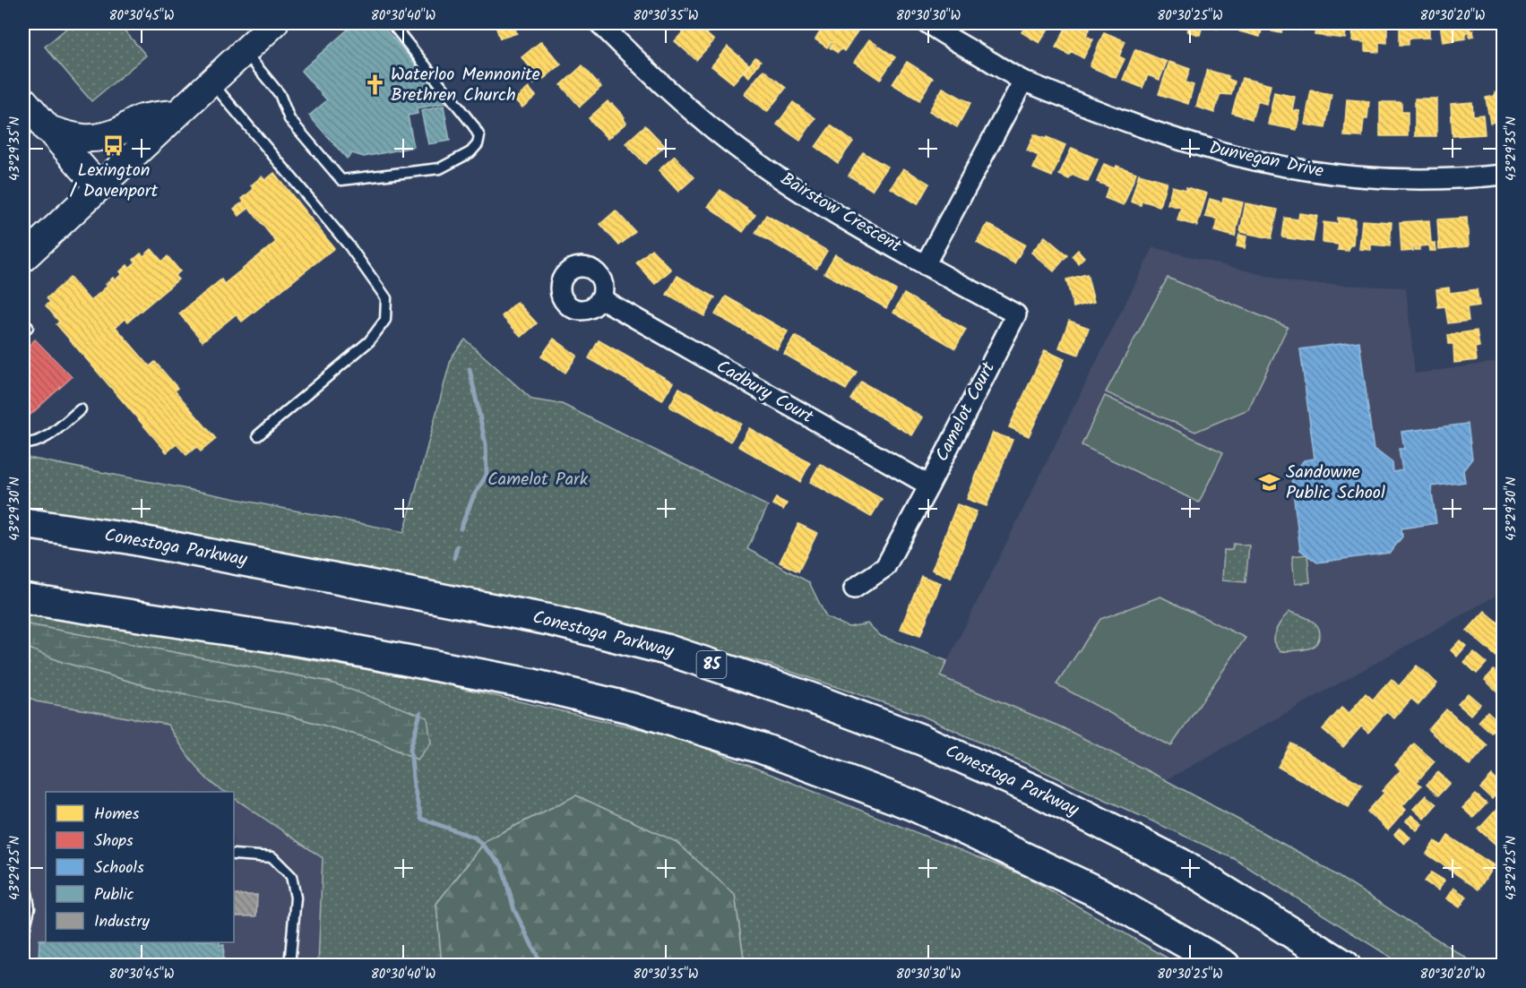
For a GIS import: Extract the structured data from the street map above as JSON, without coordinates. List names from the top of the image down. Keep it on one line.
{"streets":{"highway":["Conestoga Parkway","85"],"street":["Dunvegan Drive","Bairstow Crescent","Cadbury Court","Camelot Court"]},"crossings":[["Bairstow Crescent","Camelot Court"],["Cadbury Court","Camelot Court"]],"parks":["Camelot Park"],"places":{"church":["Waterloo Mennonite Brethren Church"],"bus stop":["Lexington / Davenport"],"school or university":["Sandowne Public School"]},"legend":["Homes","Shops","Schools","Public","Industry"],"coordinates":["80°30'45\"W","80°30'40\"W","80°30'35\"W","80°30'30\"W","80°30'25\"W","80°30'20\"W","43°29'35\"N","43°29'30\"N","43°29'25\"N"]}
